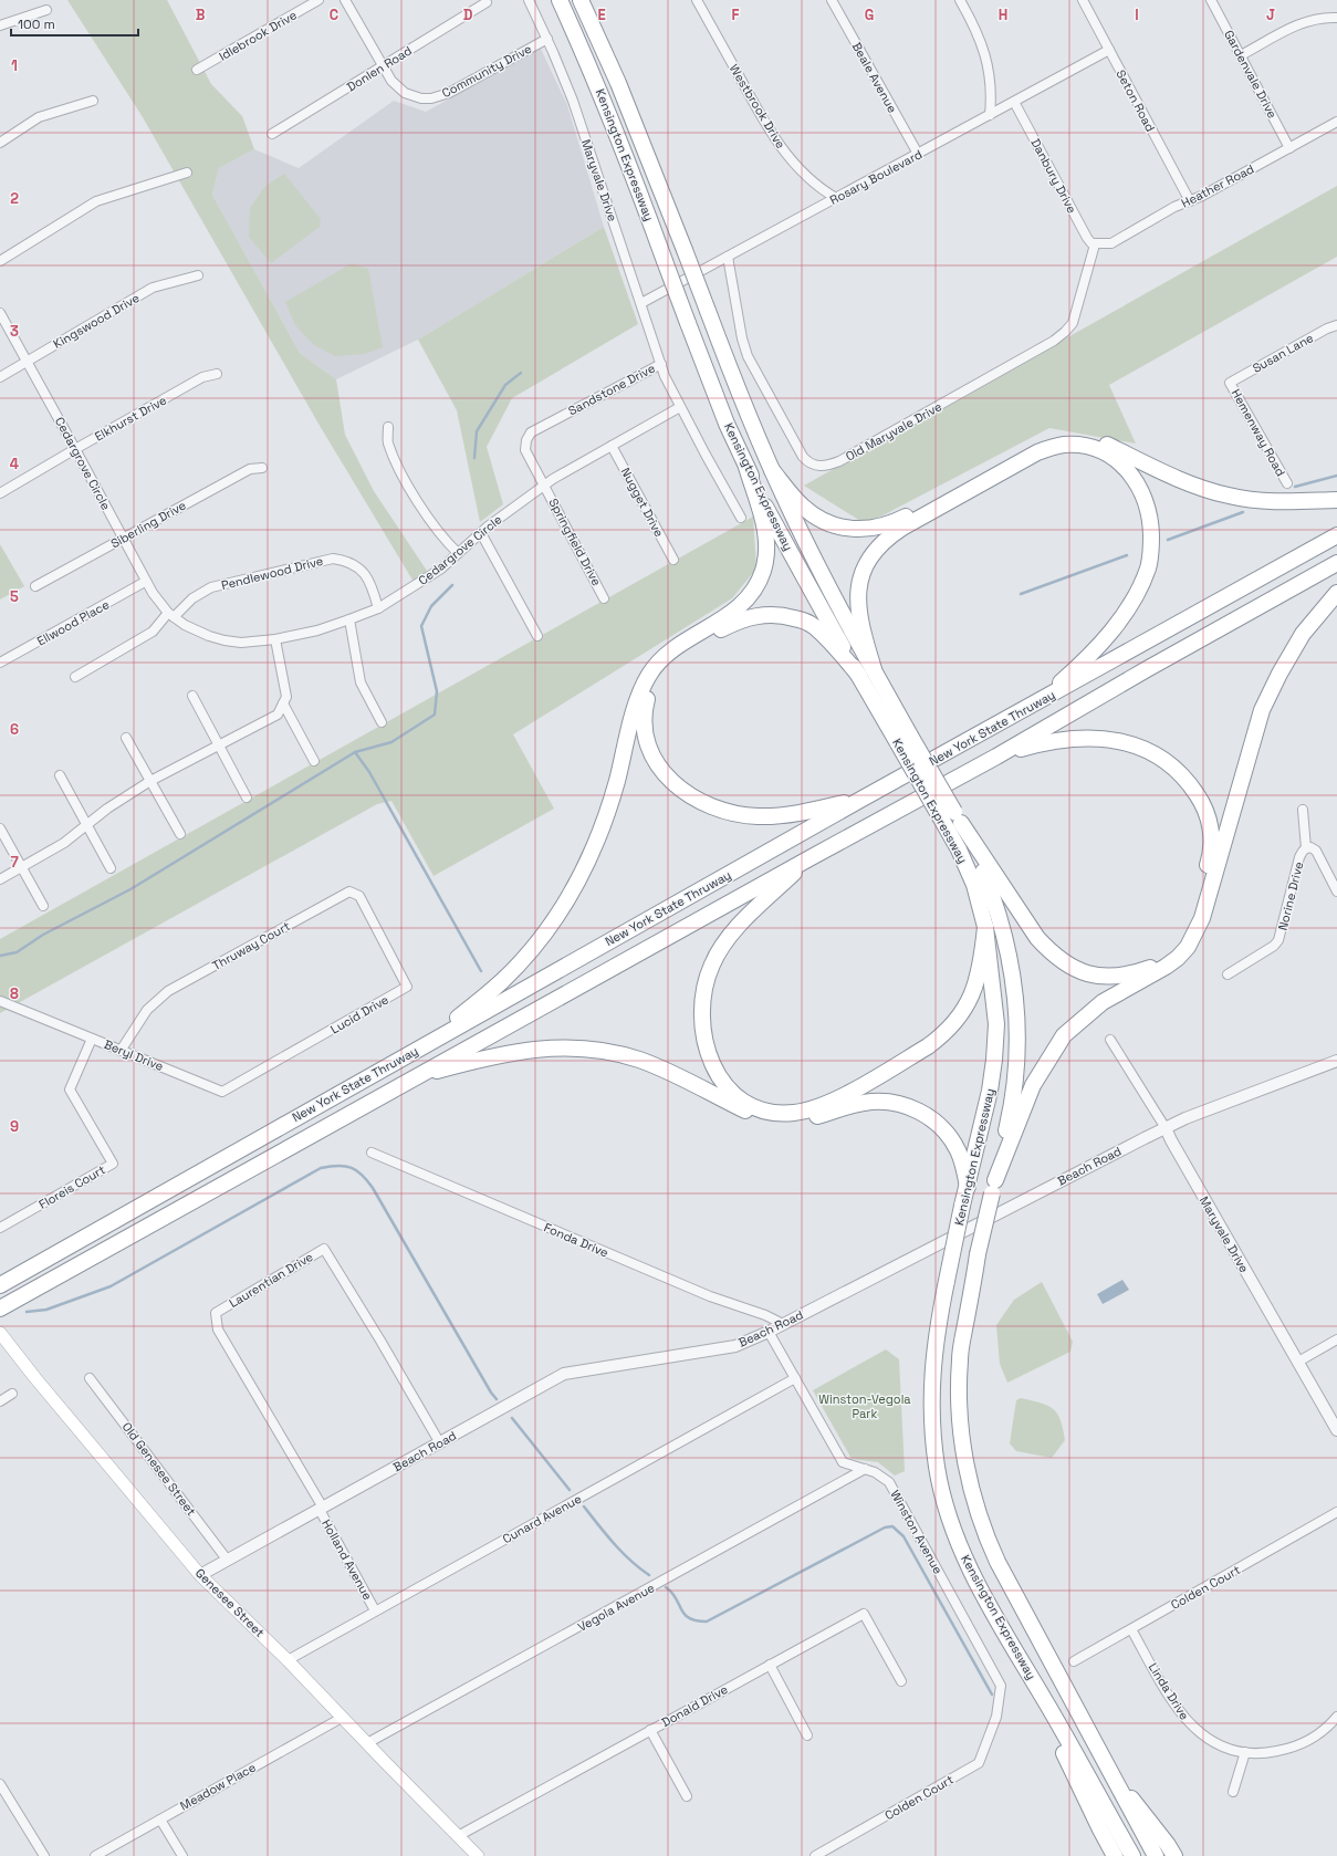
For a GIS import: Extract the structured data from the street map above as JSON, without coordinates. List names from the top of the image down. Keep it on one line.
{"streets":{"highway":["Kensington Expressway","New York State Thruway"],"main road":["Genesee Street"],"street":["Idlebrook Drive","Donlen Road","Community Drive","Gardenvale Drive","Beale Avenue","Seton Road","Westbrook Drive","Danbury Drive","Rosary Boulevard","Maryvale Drive","Heather Road","Kingswood Drive","Susan Lane","Sandstone Drive","Elkhurst Drive","Old Maryvale Drive","Hemenway Road","Cedargrove Circle","Nugget Drive","Siberling Drive","Springfield Drive","Pendlewood Drive","Ellwood Place","Norine Drive","Thruway Court","Lucid Drive","Beryl Drive","Beach Road","Floreis Court","Fonda Drive","Laurentian Drive","Old Genesee Street","Cunard Avenue","Winston Avenue","Holland Avenue","Colden Court","Vegola Avenue","Linda Drive","Donald Drive","Meadow Place"]},"crossings":[["Donlen Road","Community Drive"],["Community Drive","Maryvale Drive"],["Gardenvale Drive","Heather Road"],["Beale Avenue","Rosary Boulevard"],["Seton Road","Rosary Boulevard"],["Seton Road","Heather Road"],["Westbrook Drive","Rosary Boulevard"],["Danbury Drive","Rosary Boulevard"],["Danbury Drive","Heather Road"],["Danbury Drive","Old Maryvale Drive"],["Rosary Boulevard","Maryvale Drive"],["Rosary Boulevard","Old Maryvale Drive"],["Maryvale Drive","Sandstone Drive"],["Maryvale Drive","Beach Road"],["Heather Road","Old Maryvale Drive"],["Kingswood Drive","Cedargrove Circle"],["Susan Lane","Hemenway Road"],["Sandstone Drive","Cedargrove Circle"],["Sandstone Drive","Springfield Drive"],["Elkhurst Drive","Cedargrove Circle"],["Cedargrove Circle","Nugget Drive"],["Cedargrove Circle","Siberling Drive"],["Cedargrove Circle","Springfield Drive"],["Cedargrove Circle","Pendlewood Drive"],["Cedargrove Circle","Ellwood Place"],["Thruway Court","Lucid Drive"],["Thruway Court","Beryl Drive"],["Lucid Drive","Beryl Drive"],["Beryl Drive","Floreis Court"],["Beach Road","Fonda Drive"],["Beach Road","Laurentian Drive"],["Beach Road","Old Genesee Street"],["Beach Road","Winston Avenue"],["Beach Road","Holland Avenue"],["Beach Road","Genesee Street"],["Laurentian Drive","Holland Avenue"],["Cunard Avenue","Winston Avenue"],["Cunard Avenue","Holland Avenue"],["Cunard Avenue","Genesee Street"],["Winston Avenue","Colden Court"],["Winston Avenue","Vegola Avenue"],["Colden Court","Linda Drive"],["Genesee Street","Vegola Avenue"],["Genesee Street","Donald Drive"],["Genesee Street","Meadow Place"]],"parks":["Winston-Vegola Park"],"scale_bar":"100 m","grid":{"columns":["B","C","D","E","F","G","H","I","J"],"rows":["1","2","3","4","5","6","7","8","9"]}}
